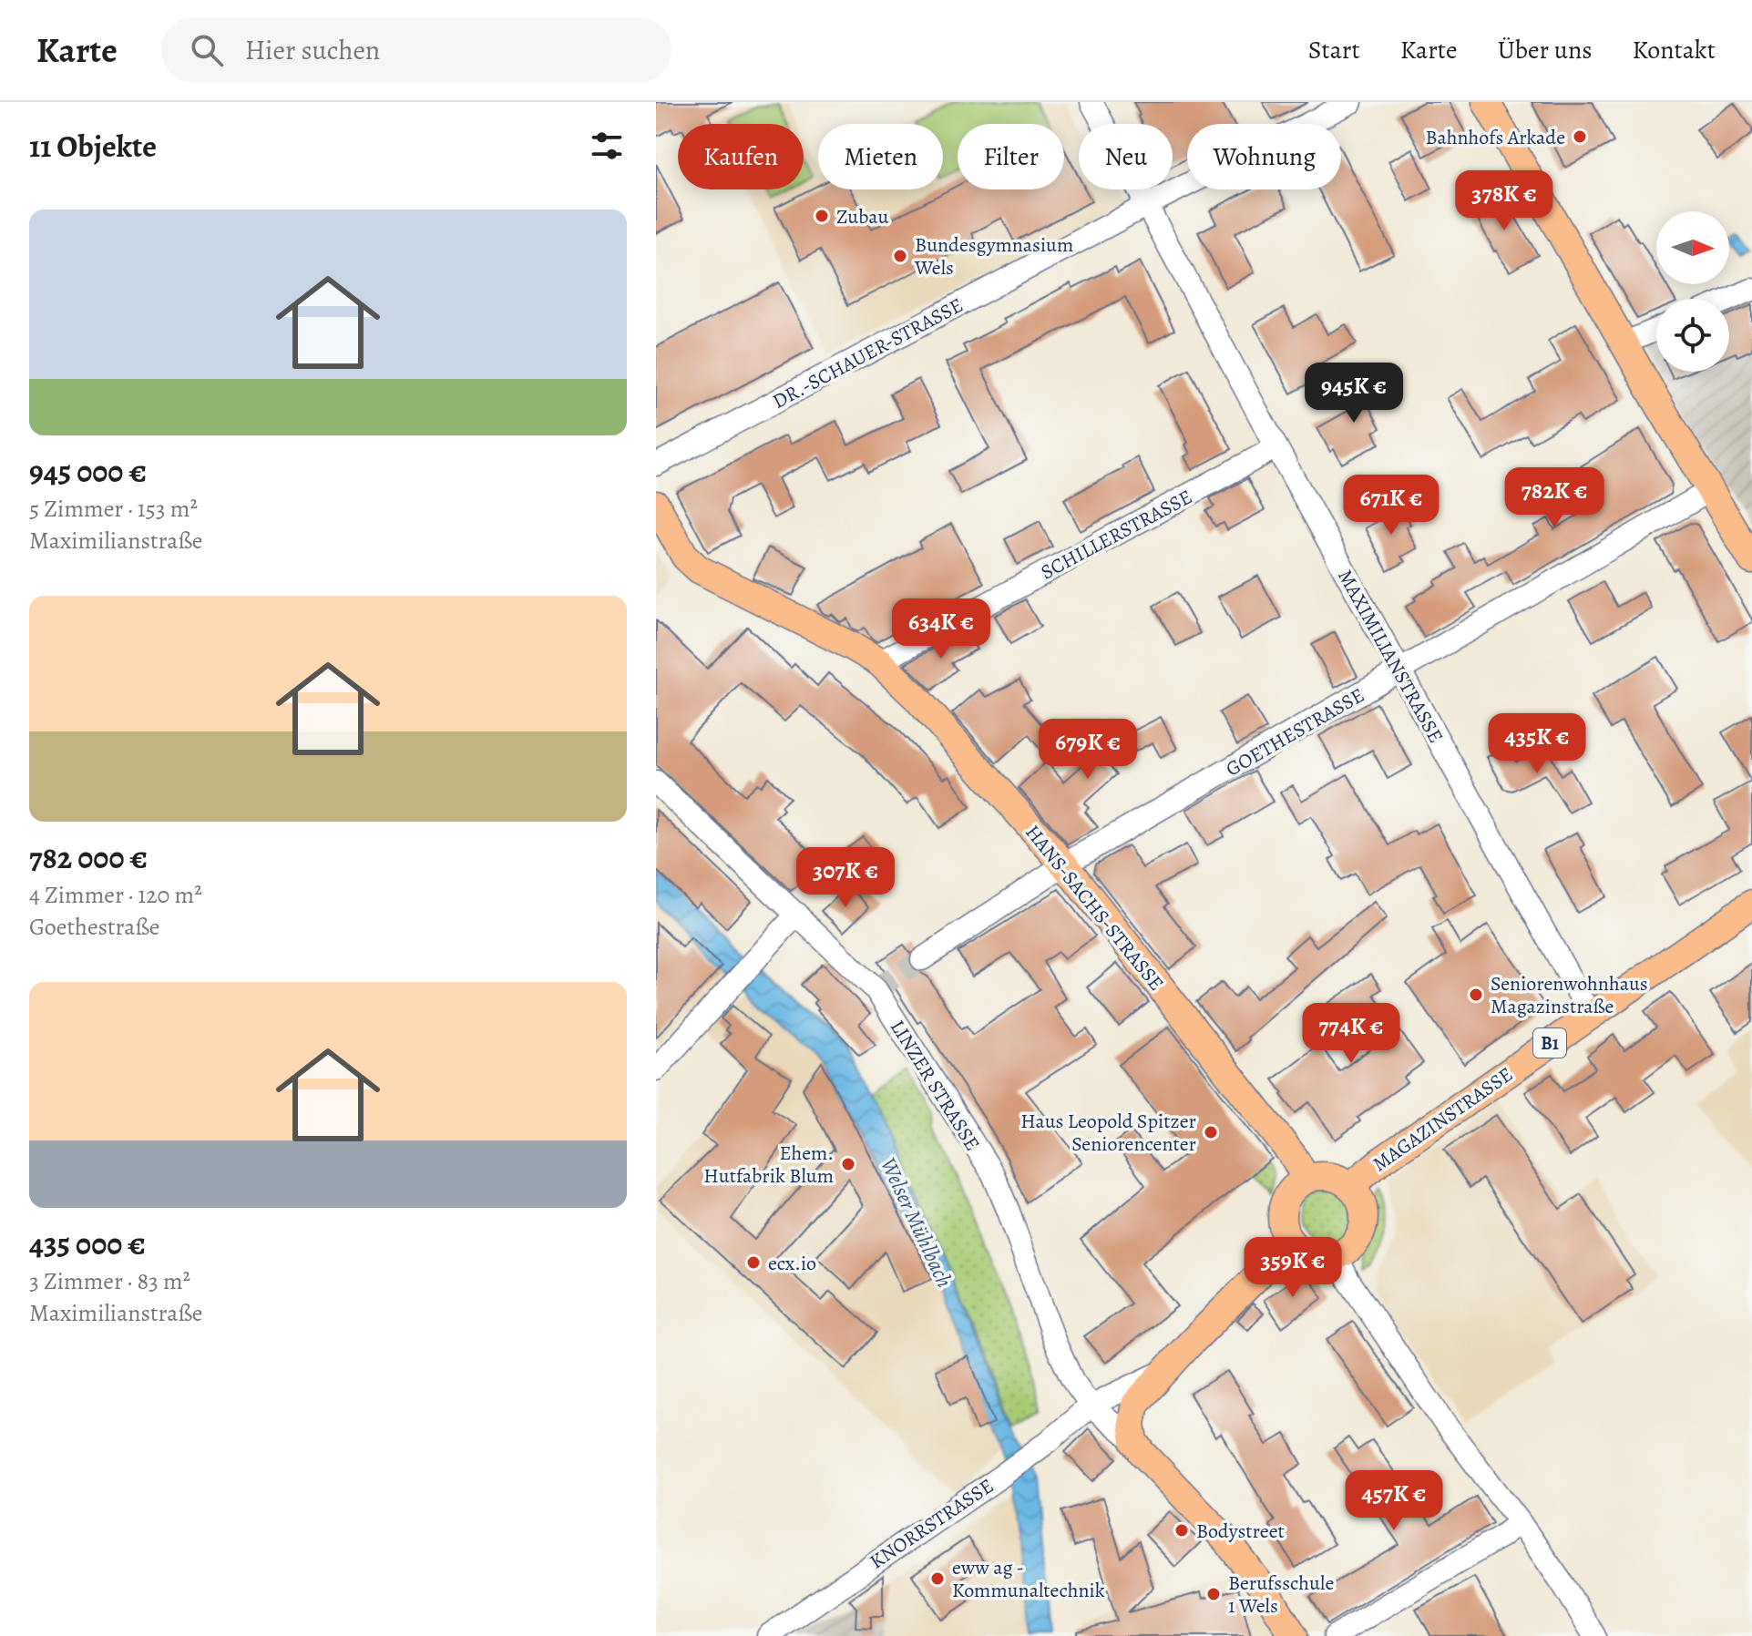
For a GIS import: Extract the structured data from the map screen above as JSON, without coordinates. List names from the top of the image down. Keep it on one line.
{"streets":{"main road":["HANS-SACHS-STRASSE","B1","LINZER STRASSE","MAGAZINSTRASSE"],"street":["DR.-SCHAUER-STRASSE","SCHILLERSTRASSE","MAXIMILIANSTRASSE","GOETHESTRASSE","KNORRSTRASSE"]},"crossings":[["DR.-SCHAUER-STRASSE","MAXIMILIANSTRASSE"],["SCHILLERSTRASSE","MAXIMILIANSTRASSE"],["SCHILLERSTRASSE","HANS-SACHS-STRASSE"],["MAXIMILIANSTRASSE","GOETHESTRASSE"],["MAXIMILIANSTRASSE","MAGAZINSTRASSE"],["GOETHESTRASSE","HANS-SACHS-STRASSE"],["HANS-SACHS-STRASSE","MAGAZINSTRASSE"],["LINZER STRASSE","KNORRSTRASSE"]],"water":["Welser Mühlbach"],"places":["Bahnhofs Arkade","Zubau","Bundesgymnasium Wels","Seniorenwohnhaus Magazinstraße","Haus Leopold Spitzer Seniorencenter","Ehem. Hutfabrik Blum","ecx.io","Bodystreet","eww ag - Kommunaltechnik","Berufsschule 1 Wels"],"north":"right","page":{"header":"Karte","search":"Hier suchen","nav":["Start","Karte","Über uns","Kontakt"],"heading":"11 Objekte","chip":["Kaufen","Mieten","Filter","Neu","Wohnung"],"price":["378K €","945K €","782K €","671K €","634K €","435K €","679K €","307K €","774K €","359K €","457K €"],"list":[{"name":"945 000 €","note":"5 Zimmer · 153 m² · Maximilianstraße"},{"name":"782 000 €","note":"4 Zimmer · 120 m² · Goethestraße"},{"name":"435 000 €","note":"3 Zimmer · 83 m² · Maximilianstraße"}]}}
